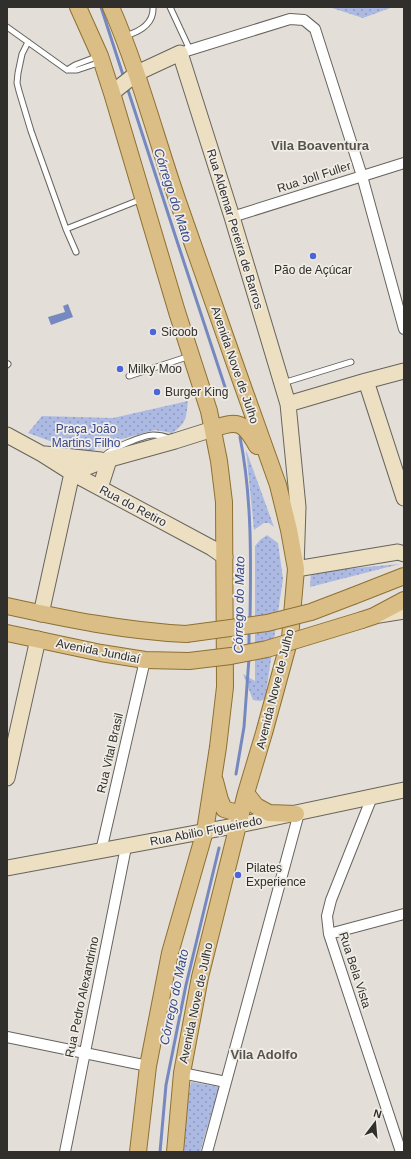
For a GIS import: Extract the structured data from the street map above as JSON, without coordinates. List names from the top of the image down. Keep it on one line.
{"streets":{"main road":["Avenida Nove de Julho","Avenida Jundiaí"],"street":["Rua Joll Fuller","Rua Aldemar Pereira de Barros","Rua do Retiro","Rua Vital Brasil","Rua Abilio Figueiredo","Rua Bela Vista","Rua Pedro Alexandrino"]},"crossings":[["Rua Joll Fuller","Rua Aldemar Pereira de Barros"],["Rua Aldemar Pereira de Barros","Avenida Nove de Julho"],["Avenida Nove de Julho","Rua Abilio Figueiredo"],["Avenida Jundiaí","Rua Vital Brasil"],["Rua Vital Brasil","Rua Abilio Figueiredo"],["Rua Abilio Figueiredo","Rua Bela Vista"],["Rua Abilio Figueiredo","Rua Pedro Alexandrino"]],"districts":["Vila Boaventura","Vila Adolfo"],"water":["Córrego do Mato"],"parks":["Praça João Martins Filho"],"places":["Pão de Açúcar","Sicoob","Milky Moo","Burger King","Pilates Experience"],"north":"top"}
